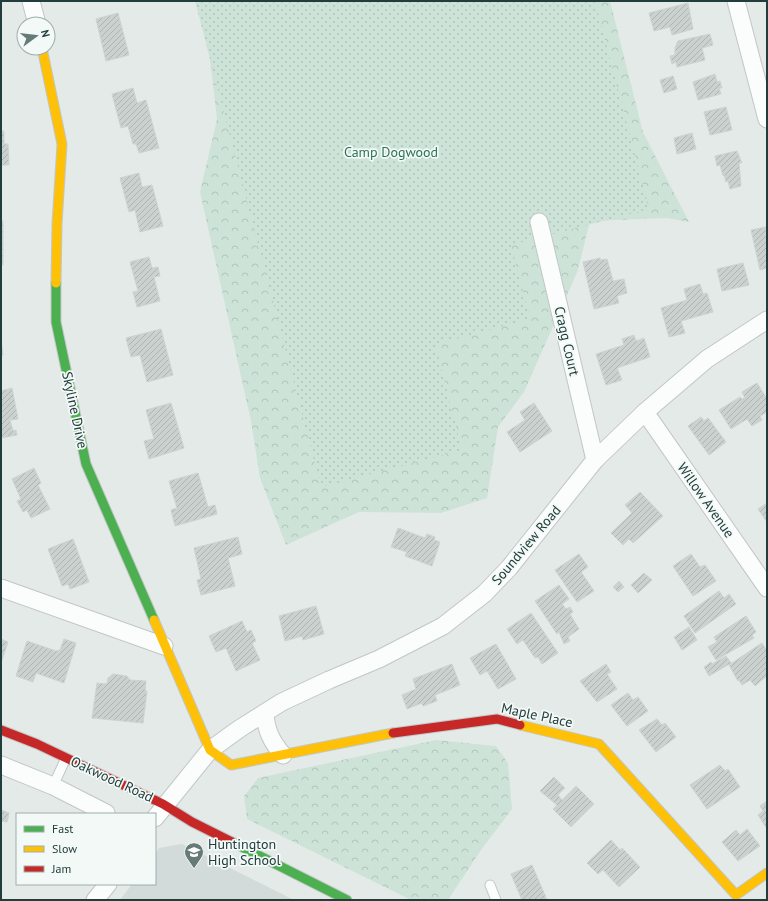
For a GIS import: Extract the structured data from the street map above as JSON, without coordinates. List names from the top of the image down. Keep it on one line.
{"streets":{"street":["Cragg Court","Skyline Drive","Willow Avenue","Soundview Road","Maple Place","Oakwood Road"]},"crossings":[["Cragg Court","Soundview Road"],["Skyline Drive","Soundview Road"],["Skyline Drive","Maple Place"],["Willow Avenue","Soundview Road"],["Soundview Road","Maple Place"],["Soundview Road","Oakwood Road"]],"parks":["Camp Dogwood"],"places":{"school or university":["Huntington High School"]},"legend":["Fast","Slow","Jam"],"north":"right"}
